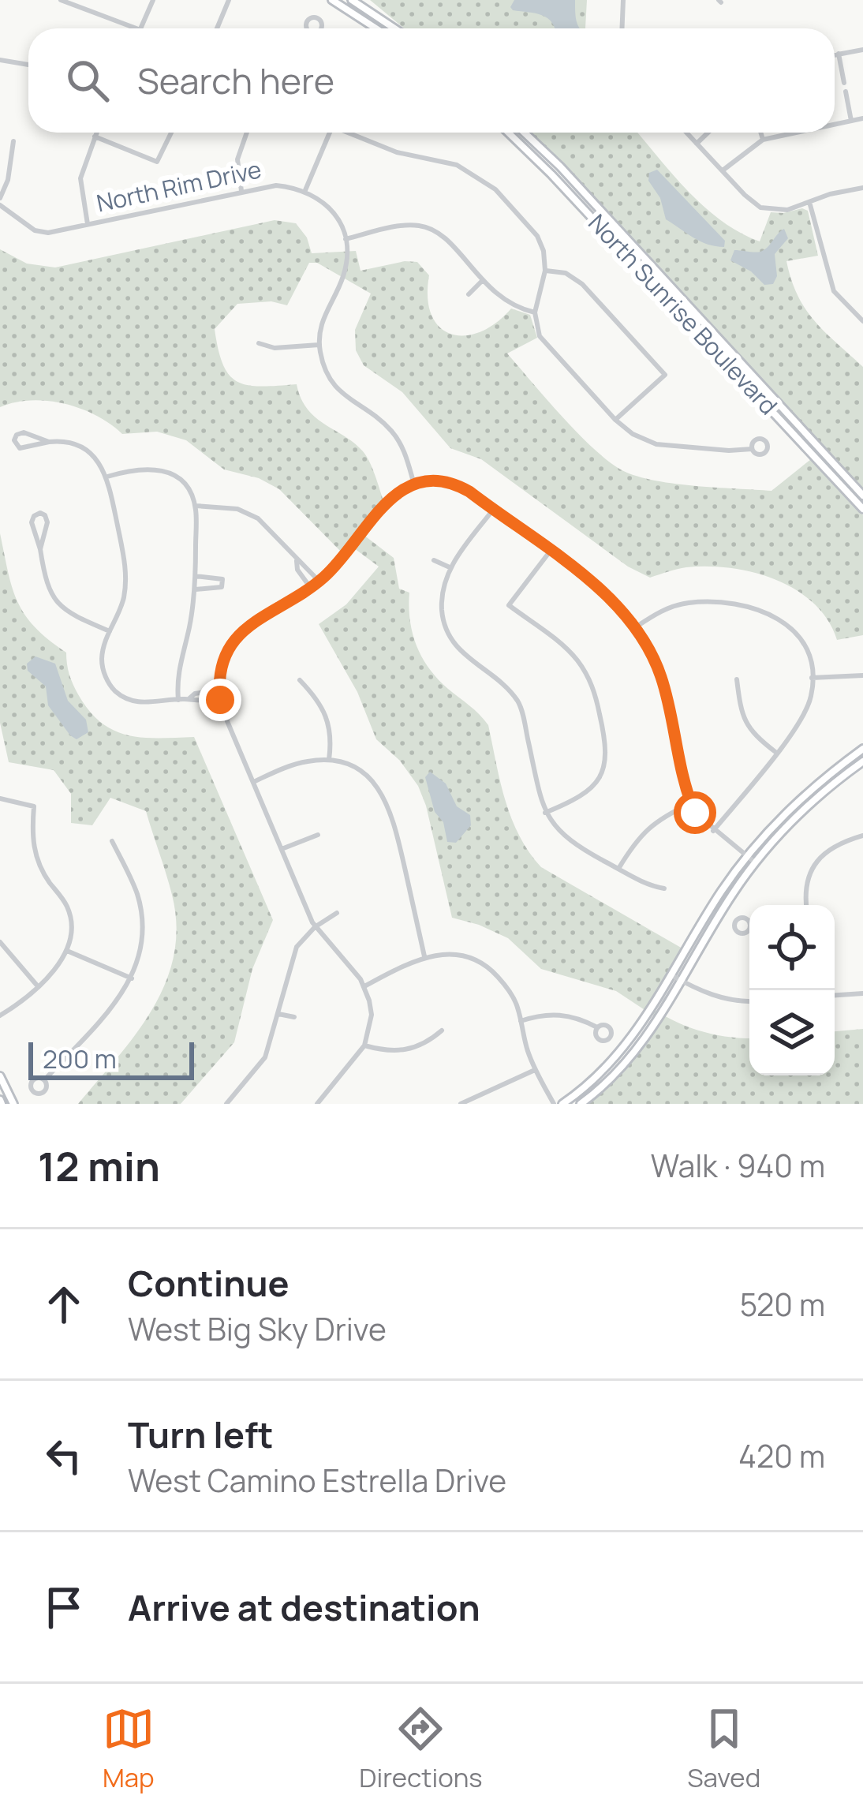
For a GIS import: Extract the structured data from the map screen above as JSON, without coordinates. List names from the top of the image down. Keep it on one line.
{"streets":{"street":["North Rim Drive","North Sunrise Boulevard"]},"scale_bar":"200 m","page":{"search":"Search here","scale":"200 m","heading":["12 min","Walk · 940 m"],"list":[["Continue","West Big Sky Drive","520 m"],["Turn left","West Camino Estrella Drive","420 m"],"Arrive at destination"],"nav":["Map","Directions","Saved"]}}
